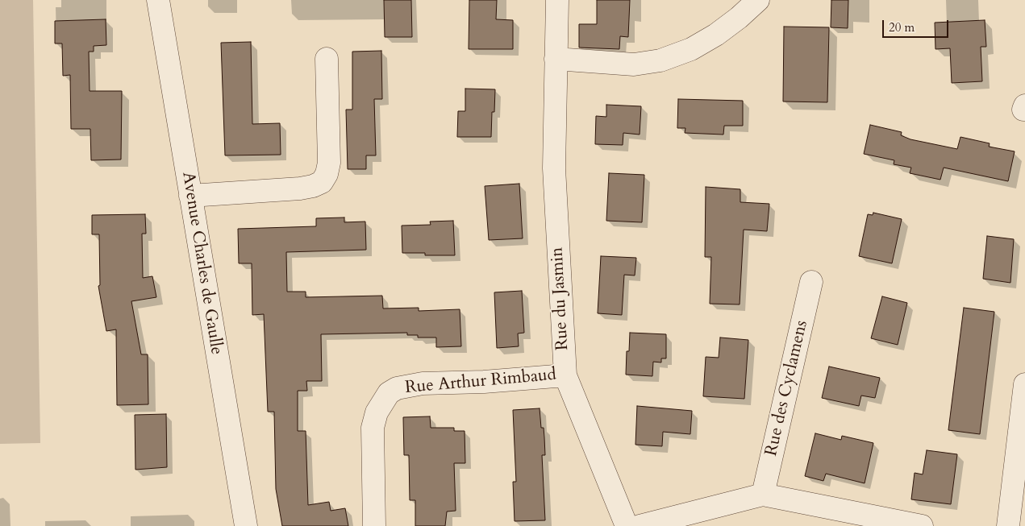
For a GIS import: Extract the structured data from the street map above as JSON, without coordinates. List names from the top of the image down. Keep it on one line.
{"streets":{"street":["Avenue Charles de Gaulle","Rue du Jasmin","Rue Arthur Rimbaud","Rue des Cyclamens"]},"crossings":[["Rue du Jasmin","Rue Arthur Rimbaud"]],"scale_bar":"20 m"}
